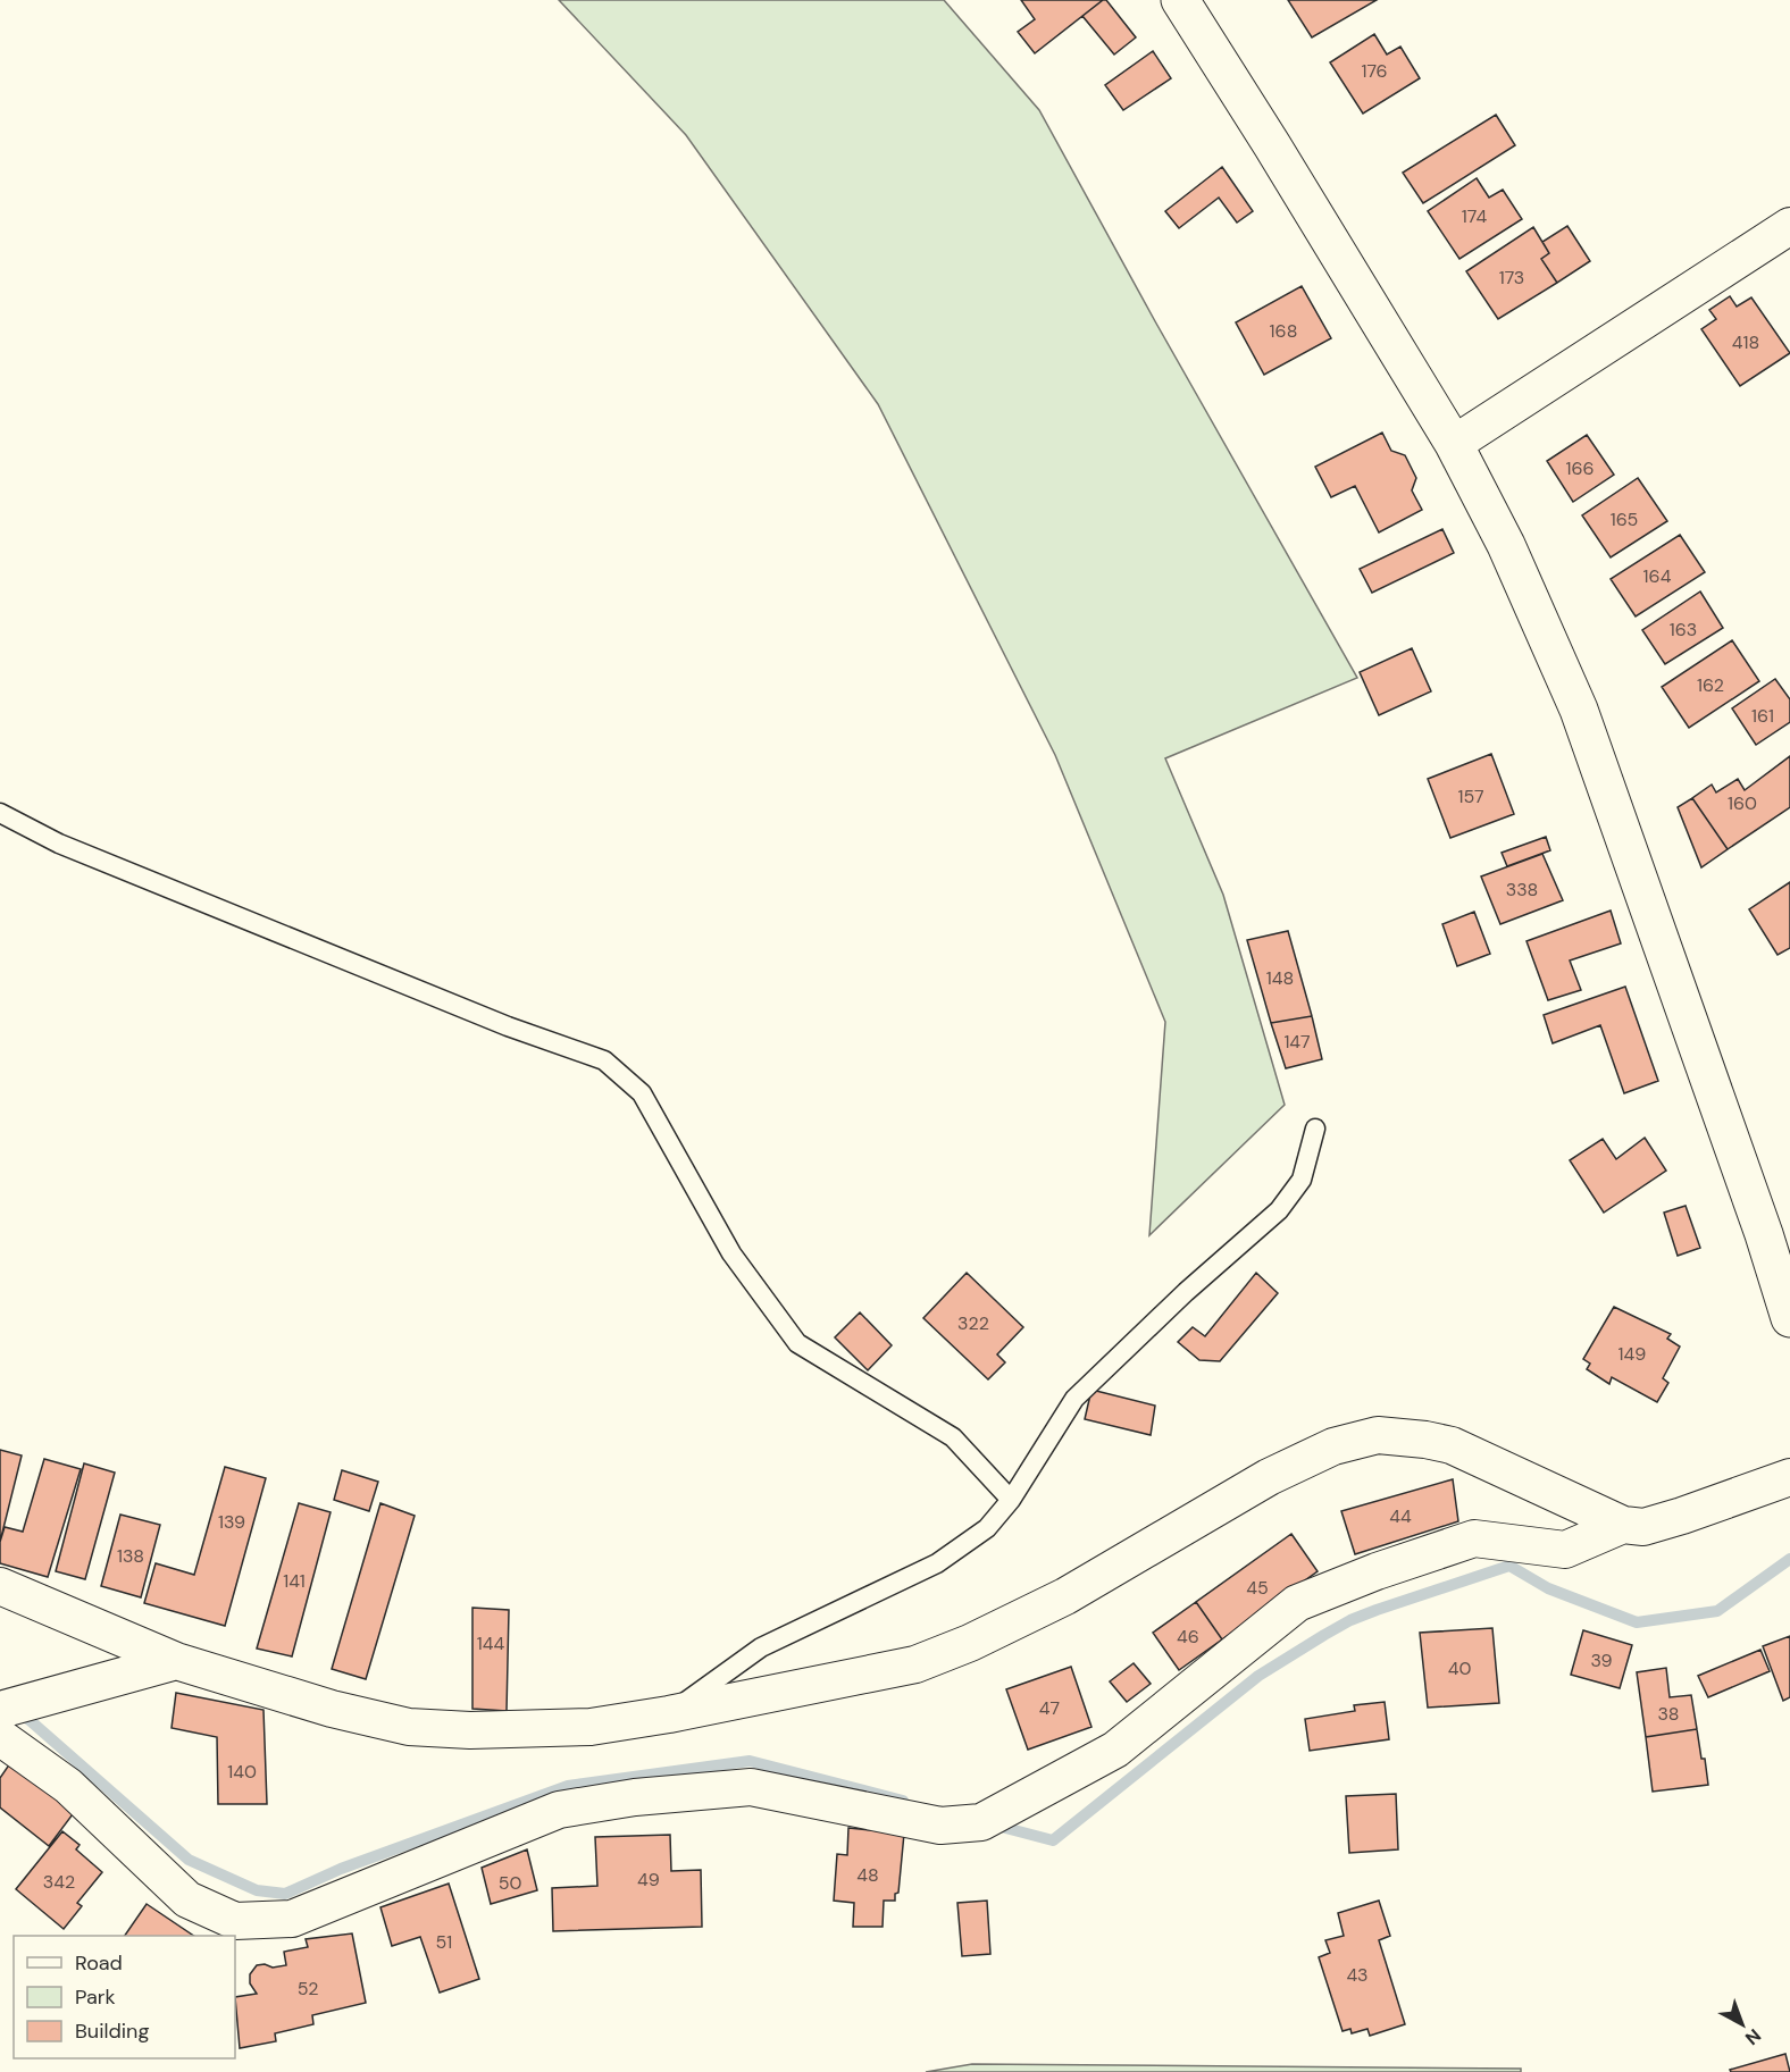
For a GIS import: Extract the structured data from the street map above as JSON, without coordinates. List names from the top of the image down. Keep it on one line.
{"house_numbers":["176","174","173","168","418","166","165","164","163","162","161","157","160","338","148","147","322","149","44","139","138","141","45","46","144","39","40","47","38","140","48","49","342","50","51","43","52"],"legend":["Road","Park","Building"],"north":"bottom right"}
